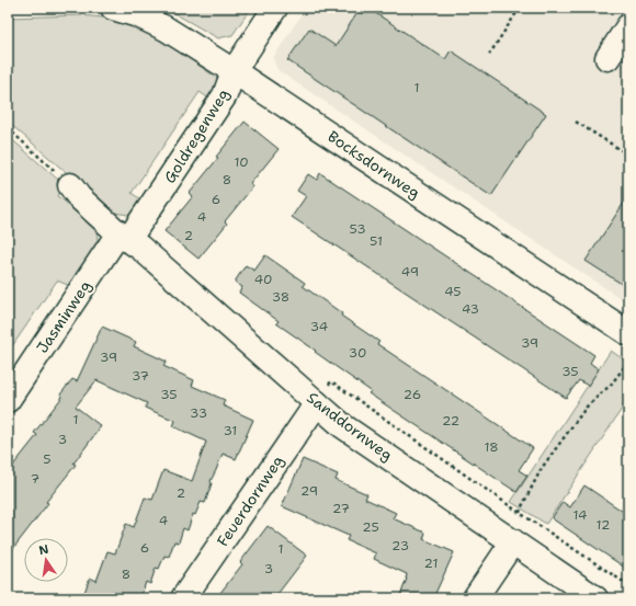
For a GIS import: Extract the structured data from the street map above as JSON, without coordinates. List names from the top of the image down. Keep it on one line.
{"streets":{"street":["Goldregenweg","Bocksdornweg","Jasminweg","Sanddornweg","Feuerdornweg"]},"crossings":[["Goldregenweg","Bocksdornweg"],["Goldregenweg","Jasminweg"],["Goldregenweg","Sanddornweg"],["Jasminweg","Sanddornweg"],["Sanddornweg","Feuerdornweg"]],"house_numbers":["1","10","8","6","4","53","2","51","49","40","45","38","43","34","39","30","39","35","37","35","26","33","1","22","31","3","18","5","7","29","2","27","14","4","12","25","23","6","1","21","3","8"],"north":"top"}
